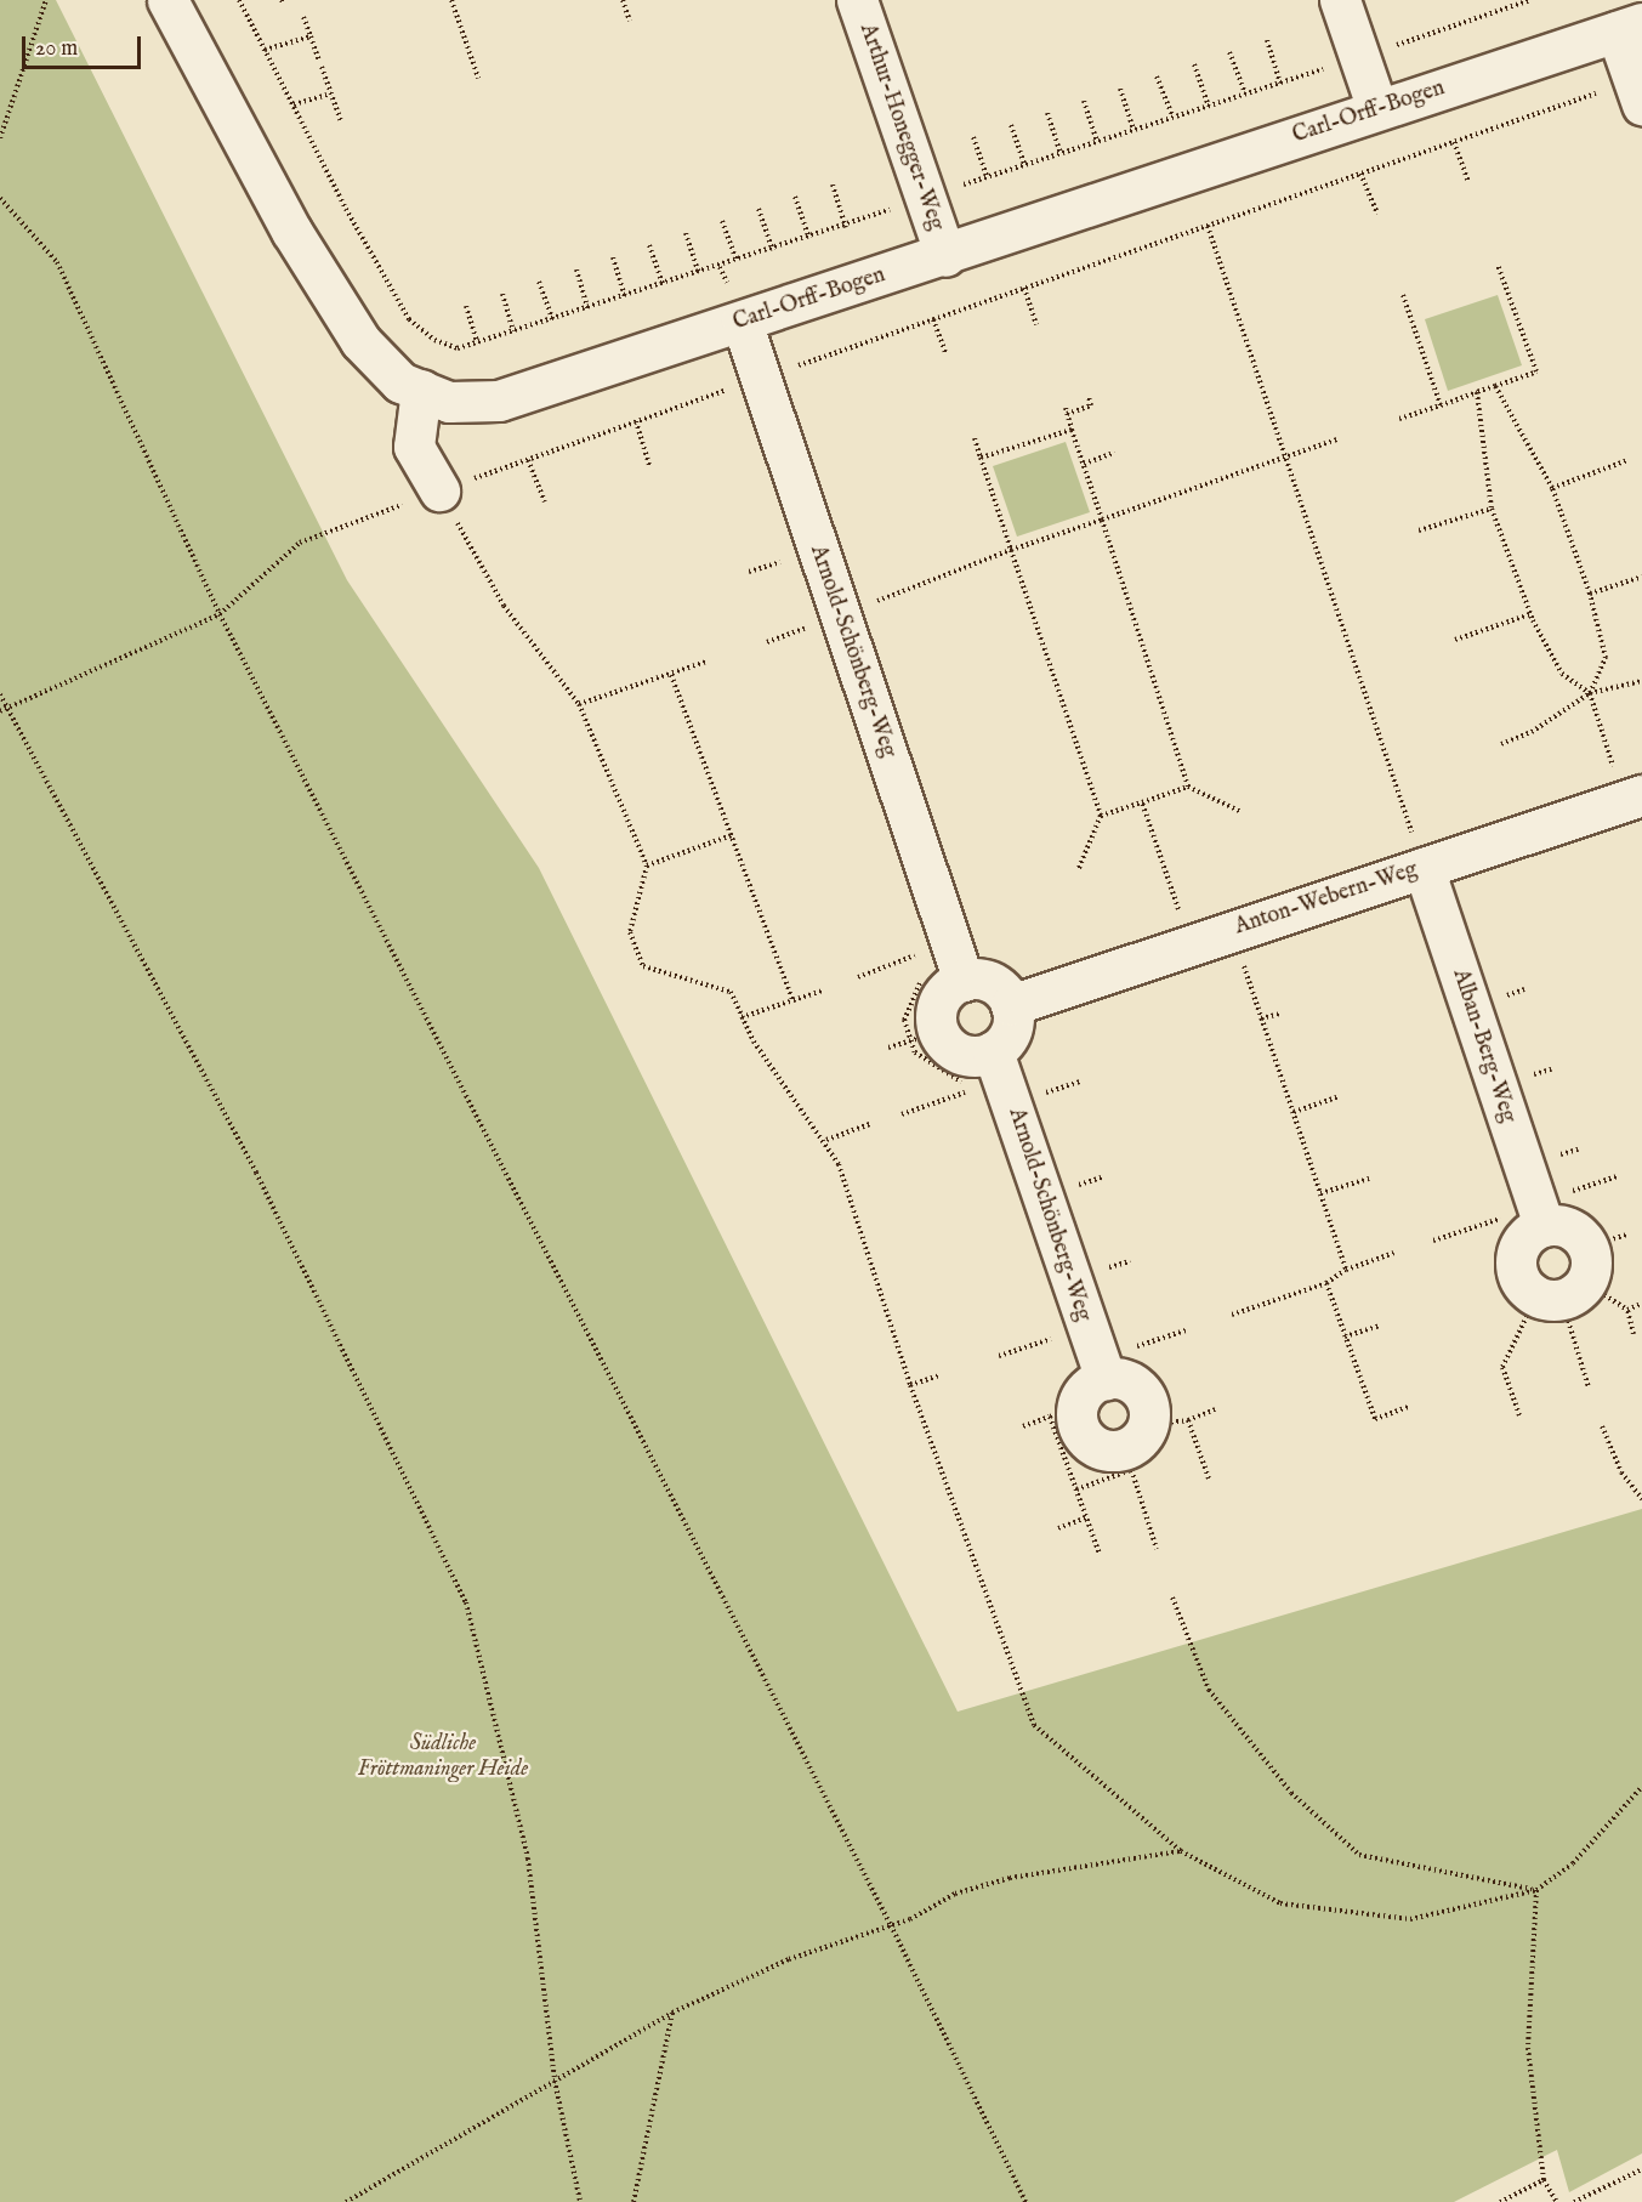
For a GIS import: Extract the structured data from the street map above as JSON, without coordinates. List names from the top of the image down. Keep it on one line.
{"streets":{"street":["Carl-Orff-Bogen","Arthur-Honegger-Weg","Arnold-Schönberg-Weg","Anton-Webern-Weg","Alban-Berg-Weg"]},"crossings":[["Carl-Orff-Bogen","Arthur-Honegger-Weg"],["Carl-Orff-Bogen","Arnold-Schönberg-Weg"],["Arnold-Schönberg-Weg","Anton-Webern-Weg"],["Anton-Webern-Weg","Alban-Berg-Weg"]],"parks":["Südliche Fröttmaninger Heide"],"scale_bar":"20 m"}
